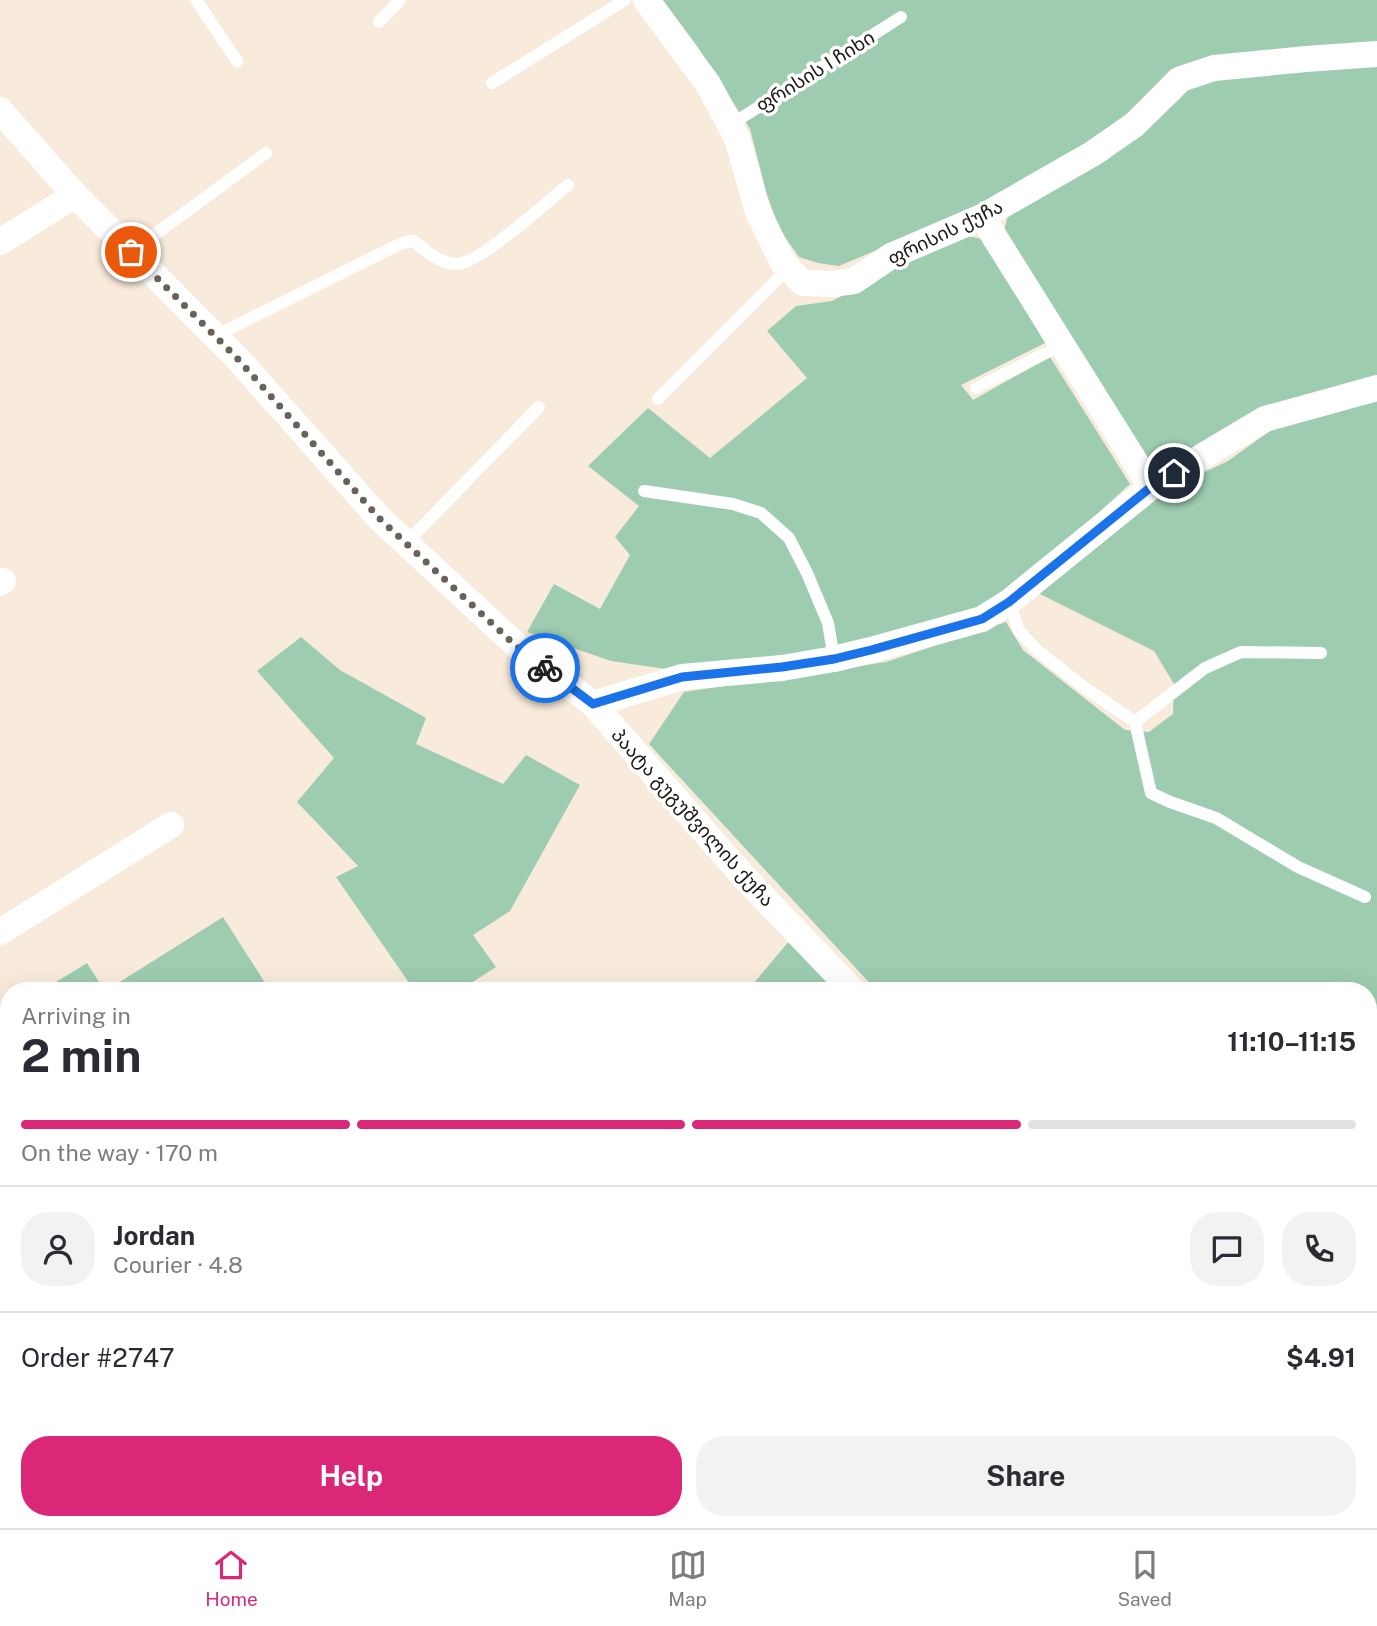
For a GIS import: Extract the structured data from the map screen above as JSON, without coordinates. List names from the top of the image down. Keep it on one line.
{"streets":{"street":["ფრისის ქუჩა","პაატა გუგუშვილის ქუჩა"],"lane":["ფრისის I ჩიხი"]},"page":{"heading":["2 min","Arriving in","11:10–11:15"],"panel":["Jordan","Courier · 4.8","Order #2747","$4.91"],"bar":"On the way · 170 m","buttons":["Help","Share"],"tabs":["Home","Map","Saved"]}}
